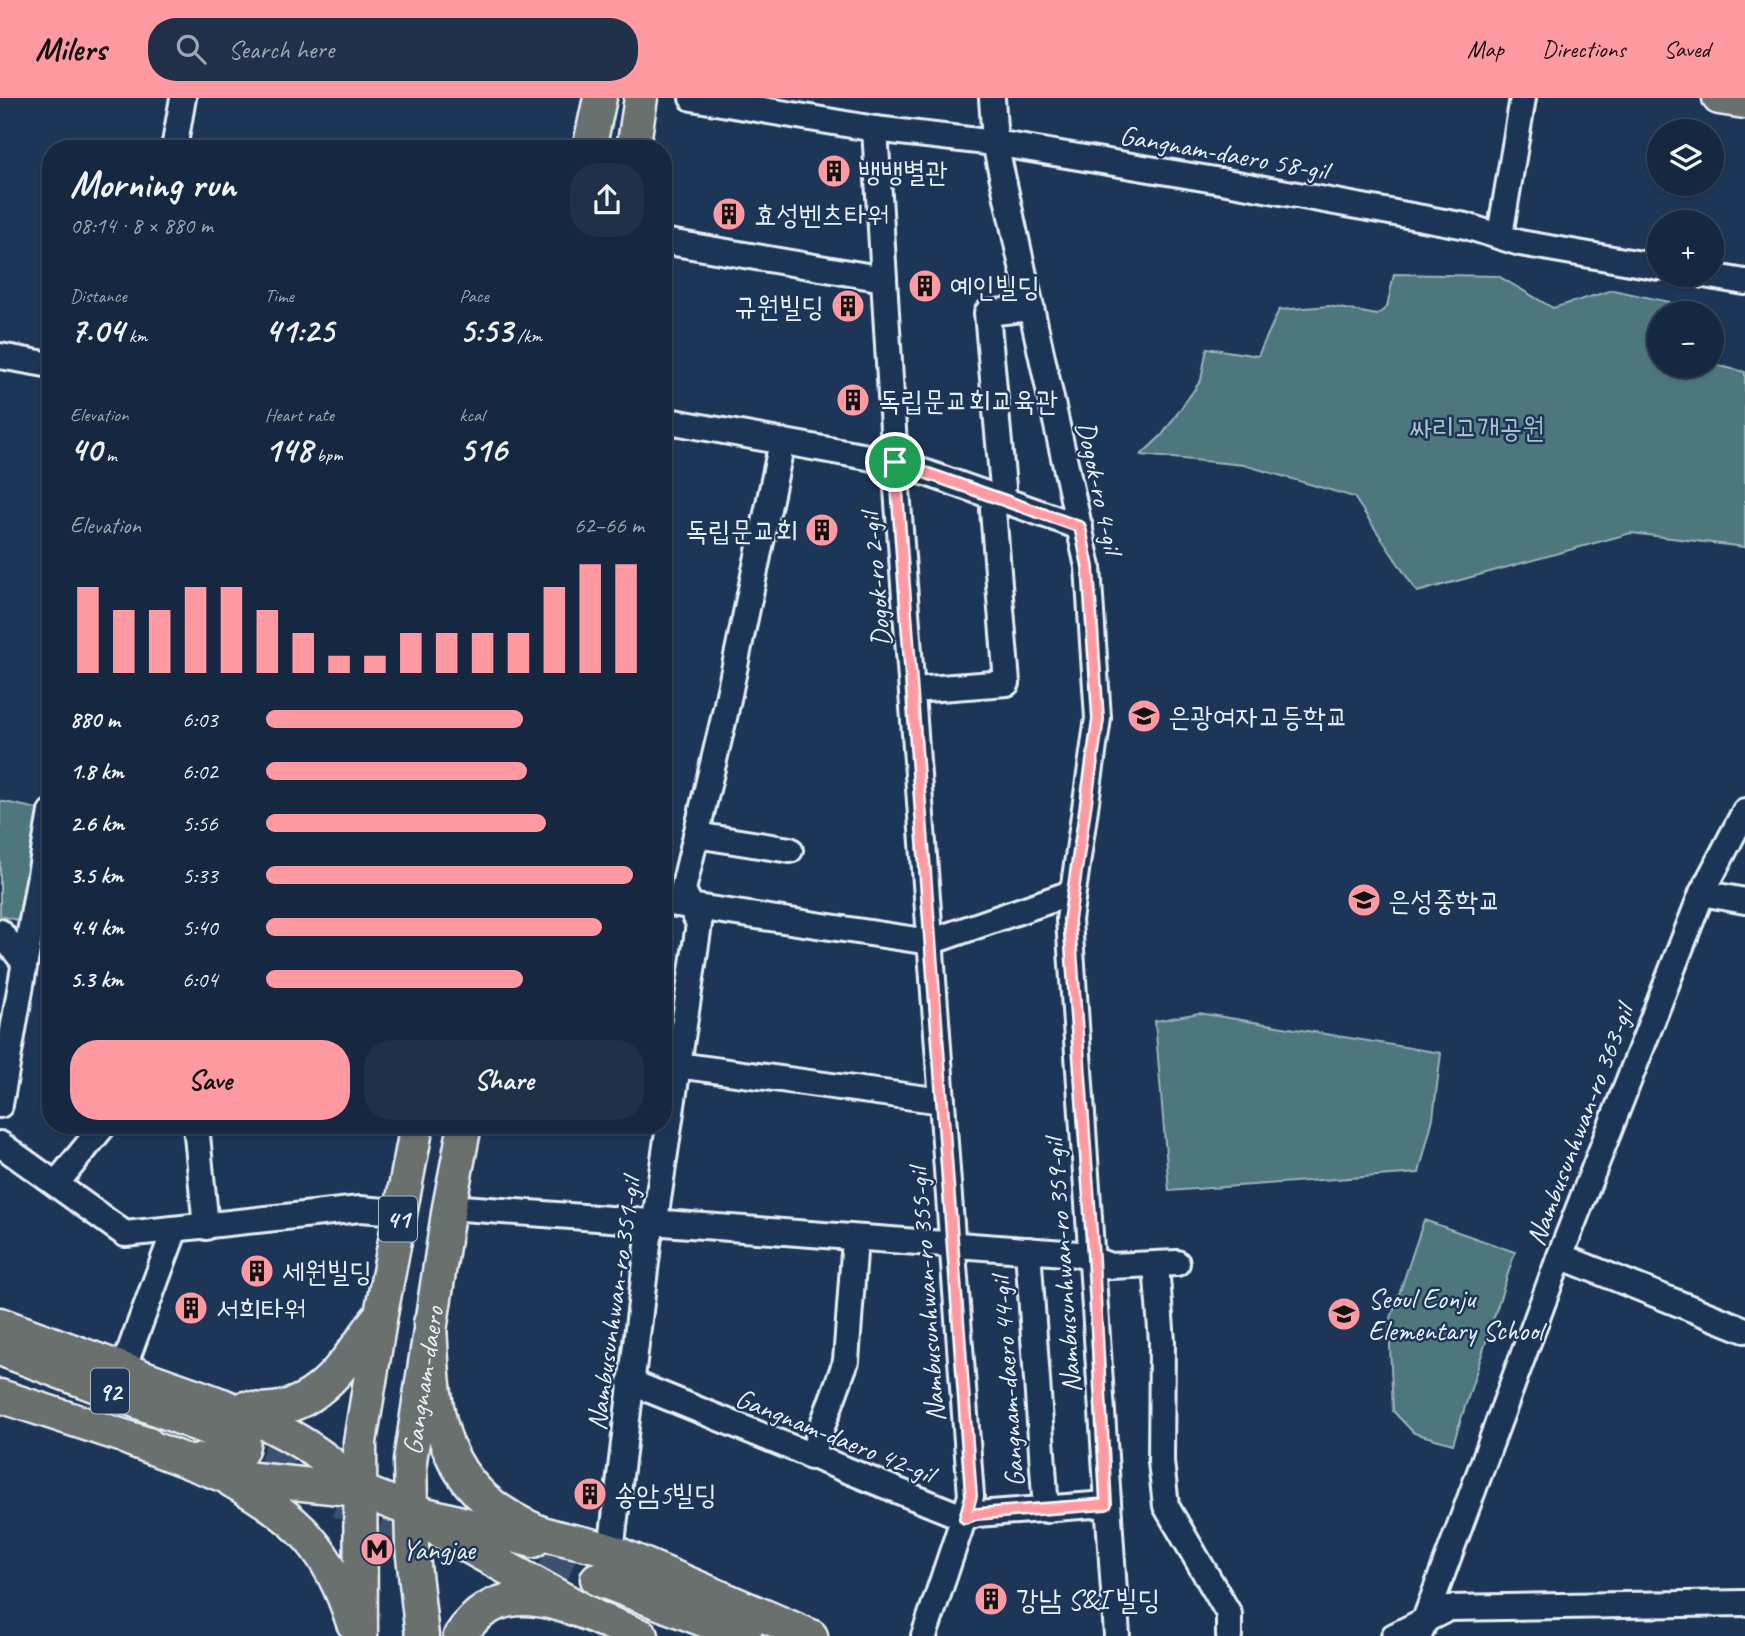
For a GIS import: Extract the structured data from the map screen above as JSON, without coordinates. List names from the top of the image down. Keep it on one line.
{"streets":{"main road":["41","Gangnam-daero","92"],"street":["Gangnam-daero 58-gil","Dogok-ro 4-gil","Dogok-ro 2-gil","Nambusunhwan-ro 363-gil","Nambusunhwan-ro 359-gil","Nambusunhwan-ro 355-gil","Nambusunhwan-ro 351-gil","Gangnam-daero 44-gil","Gangnam-daero 42-gil"]},"crossings":[["Gangnam-daero 58-gil","Dogok-ro 4-gil"],["Gangnam-daero 58-gil","Dogok-ro 2-gil"],["Dogok-ro 4-gil","Nambusunhwan-ro 359-gil"],["Dogok-ro 2-gil","Nambusunhwan-ro 355-gil"],["Nambusunhwan-ro 359-gil","Gangnam-daero 44-gil"],["Nambusunhwan-ro 355-gil","Gangnam-daero 44-gil"],["Nambusunhwan-ro 355-gil","Gangnam-daero 42-gil"],["Nambusunhwan-ro 351-gil","Gangnam-daero 44-gil"],["Nambusunhwan-ro 351-gil","Gangnam-daero 42-gil"],["Gangnam-daero","Gangnam-daero 44-gil"]],"parks":["싸리고개공원"],"places":{"building":["뱅뱅별관","효성벤츠타워","예인빌딩","규원빌딩","독립문교회교육관","독립문교회","세원빌딩","서희타워","송암5빌딩","강남 S&I 빌딩"],"school or university":["은광여자고등학교","은성중학교","Seoul Eonju Elementary School"],"metro station":["Yangjae"]},"page":{"header":"Milers","search":"Search here","nav":["Map","Directions","Saved"],"map_buttons":["+","−"],"heading":["Morning run","08:14 · 8 × 880 m"],"stats":[["Distance","7.04 km"],["Time","41:25"],["Pace","5:53 /km"],["Elevation","40 m"],["Heart rate","148 bpm"],["kcal","516"]],"chart":["Elevation","62–66 m"],"list":[{"name":"880 m","note":"6:03"},{"name":"1.8 km","note":"6:02"},{"name":"2.6 km","note":"5:56"},{"name":"3.5 km","note":"5:33"},{"name":"4.4 km","note":"5:40"},{"name":"5.3 km","note":"6:04"}],"buttons":["Save","Share"]}}
